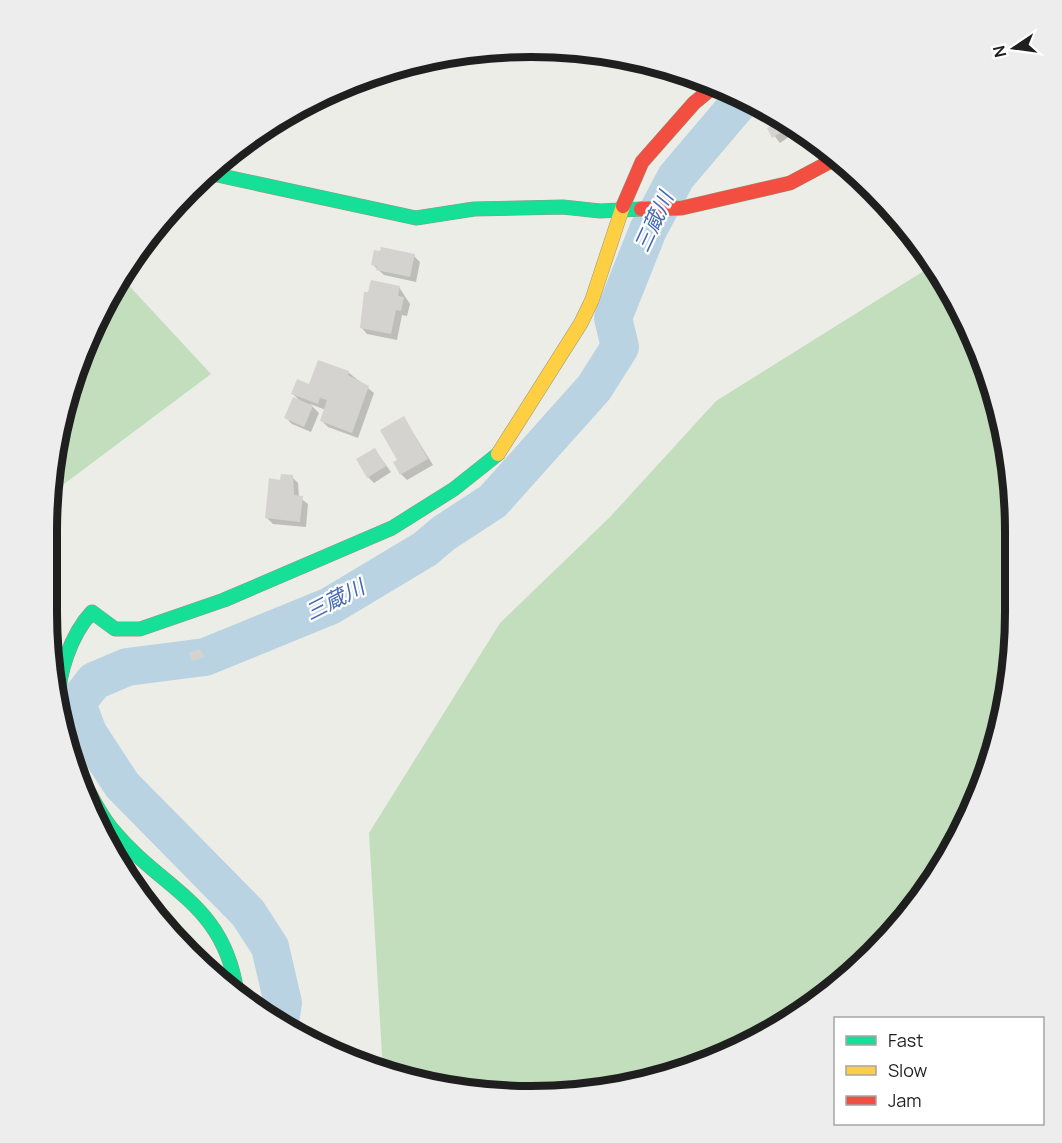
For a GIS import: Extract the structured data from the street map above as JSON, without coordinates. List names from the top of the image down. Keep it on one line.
{"water":["三蔵川"],"legend":["Fast","Slow","Jam"],"north":"left"}
